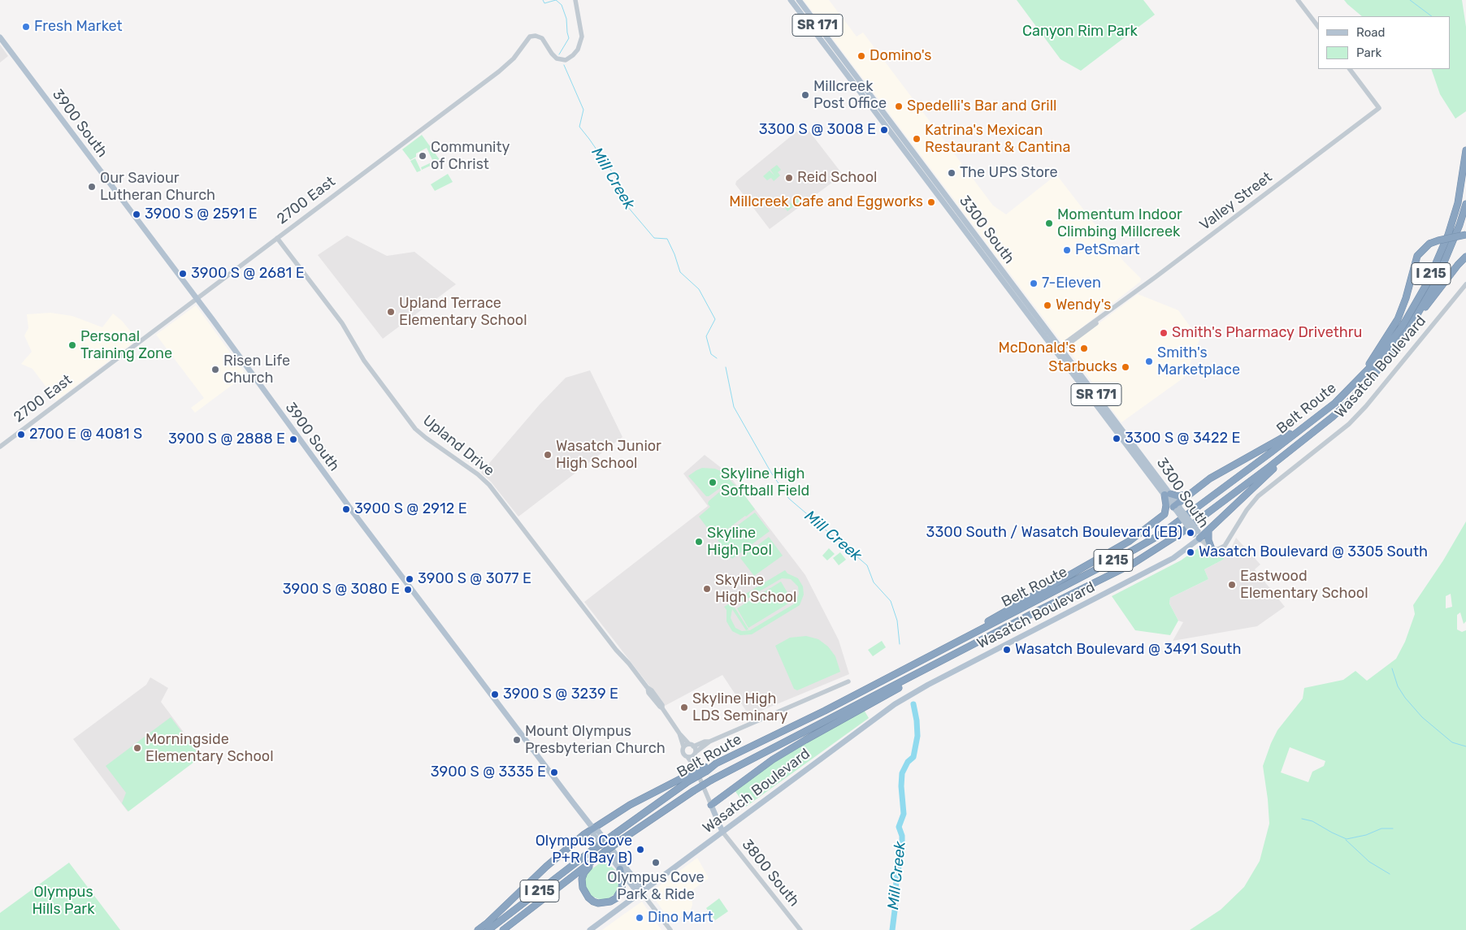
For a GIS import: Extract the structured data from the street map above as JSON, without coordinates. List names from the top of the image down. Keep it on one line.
{"streets":{"highway":["I 215","Belt Route"],"main road":["SR 171","3900 South","3300 South","Wasatch Boulevard"],"street":["2700 East","Valley Street","Upland Drive","3800 South"]},"crossings":[["3900 South","2700 East"],["3900 South","Wasatch Boulevard"],["2700 East","Upland Drive"],["Valley Street","3300 South"],["3300 South","Wasatch Boulevard"],["Wasatch Boulevard","3800 South"]],"water":["Mill Creek"],"parks":["Canyon Rim Park","Olympus Hills Park"],"places":["Fresh Market","Domino's","Millcreek Post Office","Spedelli's Bar and Grill","3300 S @ 3008 E","Katrina's Mexican Restaurant & Cantina","Community of Christ","The UPS Store","Reid School","Our Saviour Lutheran Church","Millcreek Cafe and Eggworks","3900 S @ 2591 E","Momentum Indoor Climbing Millcreek","PetSmart","3900 S @ 2681 E","7-Eleven","Wendy's","Upland Terrace Elementary School","Smith's Pharmacy Drivethru","Personal Training Zone","McDonald's","Smith's Marketplace","Starbucks","Risen Life Church","2700 E @ 4081 S","3300 S @ 3422 E","3900 S @ 2888 E","Wasatch Junior High School","Skyline High Softball Field","3900 S @ 2912 E","3300 South / Wasatch Boulevard (EB)","Skyline High Pool","Wasatch Boulevard @ 3305 South","3900 S @ 3077 E","Eastwood Elementary School","Skyline High School","3900 S @ 3080 E","Wasatch Boulevard @ 3491 South","3900 S @ 3239 E","Skyline High LDS Seminary","Mount Olympus Presbyterian Church","Morningside Elementary School","3900 S @ 3335 E","Olympus Cove P+R (Bay B)","Olympus Cove Park & Ride","Dino Mart"],"legend":["Road","Park"]}
